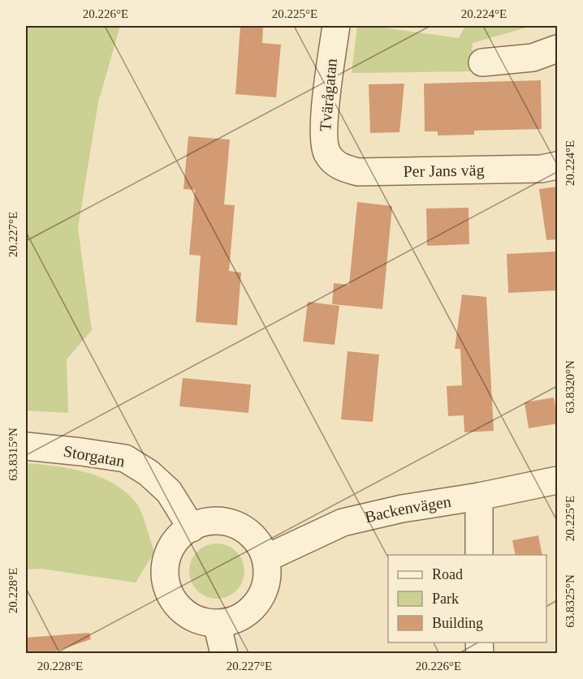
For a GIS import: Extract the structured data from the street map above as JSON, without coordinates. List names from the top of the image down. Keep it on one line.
{"streets":{"street":["Tvärågatan","Per Jans väg","Storgatan","Backenvägen"]},"crossings":[["Tvärågatan","Per Jans väg"],["Storgatan","Backenvägen"]],"legend":["Road","Park","Building"],"coordinates":["20.226°E","20.225°E","20.224°E","20.227°E","63.8320°N","63.8315°N","20.228°E","63.8325°N"]}
